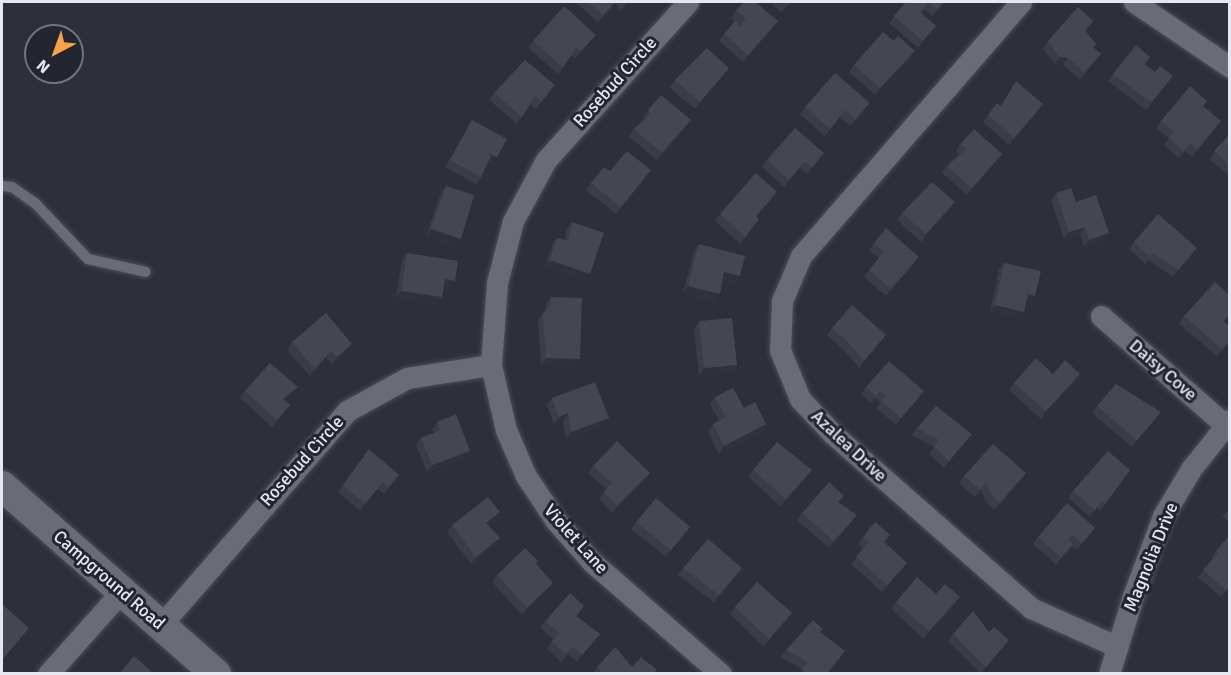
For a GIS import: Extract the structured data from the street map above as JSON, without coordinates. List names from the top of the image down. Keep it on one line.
{"streets":{"street":["Rosebud Circle","Daisy Cove","Azalea Drive","Violet Lane","Magnolia Drive","Campground Road"]},"crossings":[["Rosebud Circle","Violet Lane"],["Rosebud Circle","Campground Road"],["Daisy Cove","Magnolia Drive"],["Azalea Drive","Magnolia Drive"]],"north":"bottom left"}
